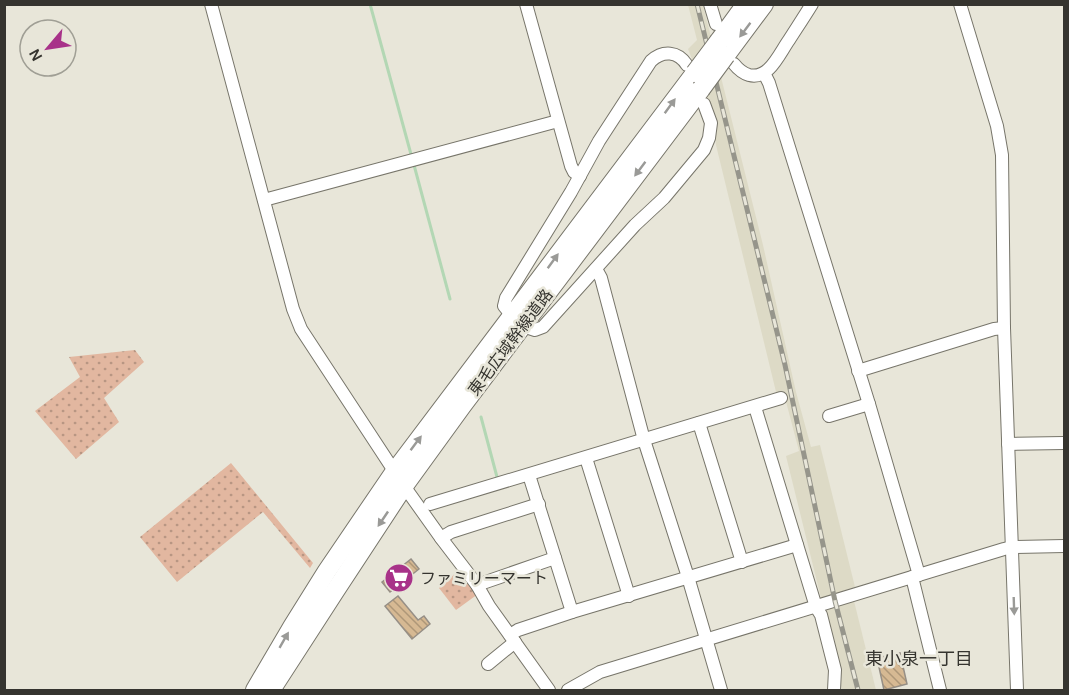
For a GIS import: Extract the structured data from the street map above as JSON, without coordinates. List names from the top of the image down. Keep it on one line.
{"streets":{"highway":["東毛広域幹線道路"]},"districts":["東小泉一丁目"],"places":{"supermarket":["ファミリーマート"]},"north":"bottom left"}
